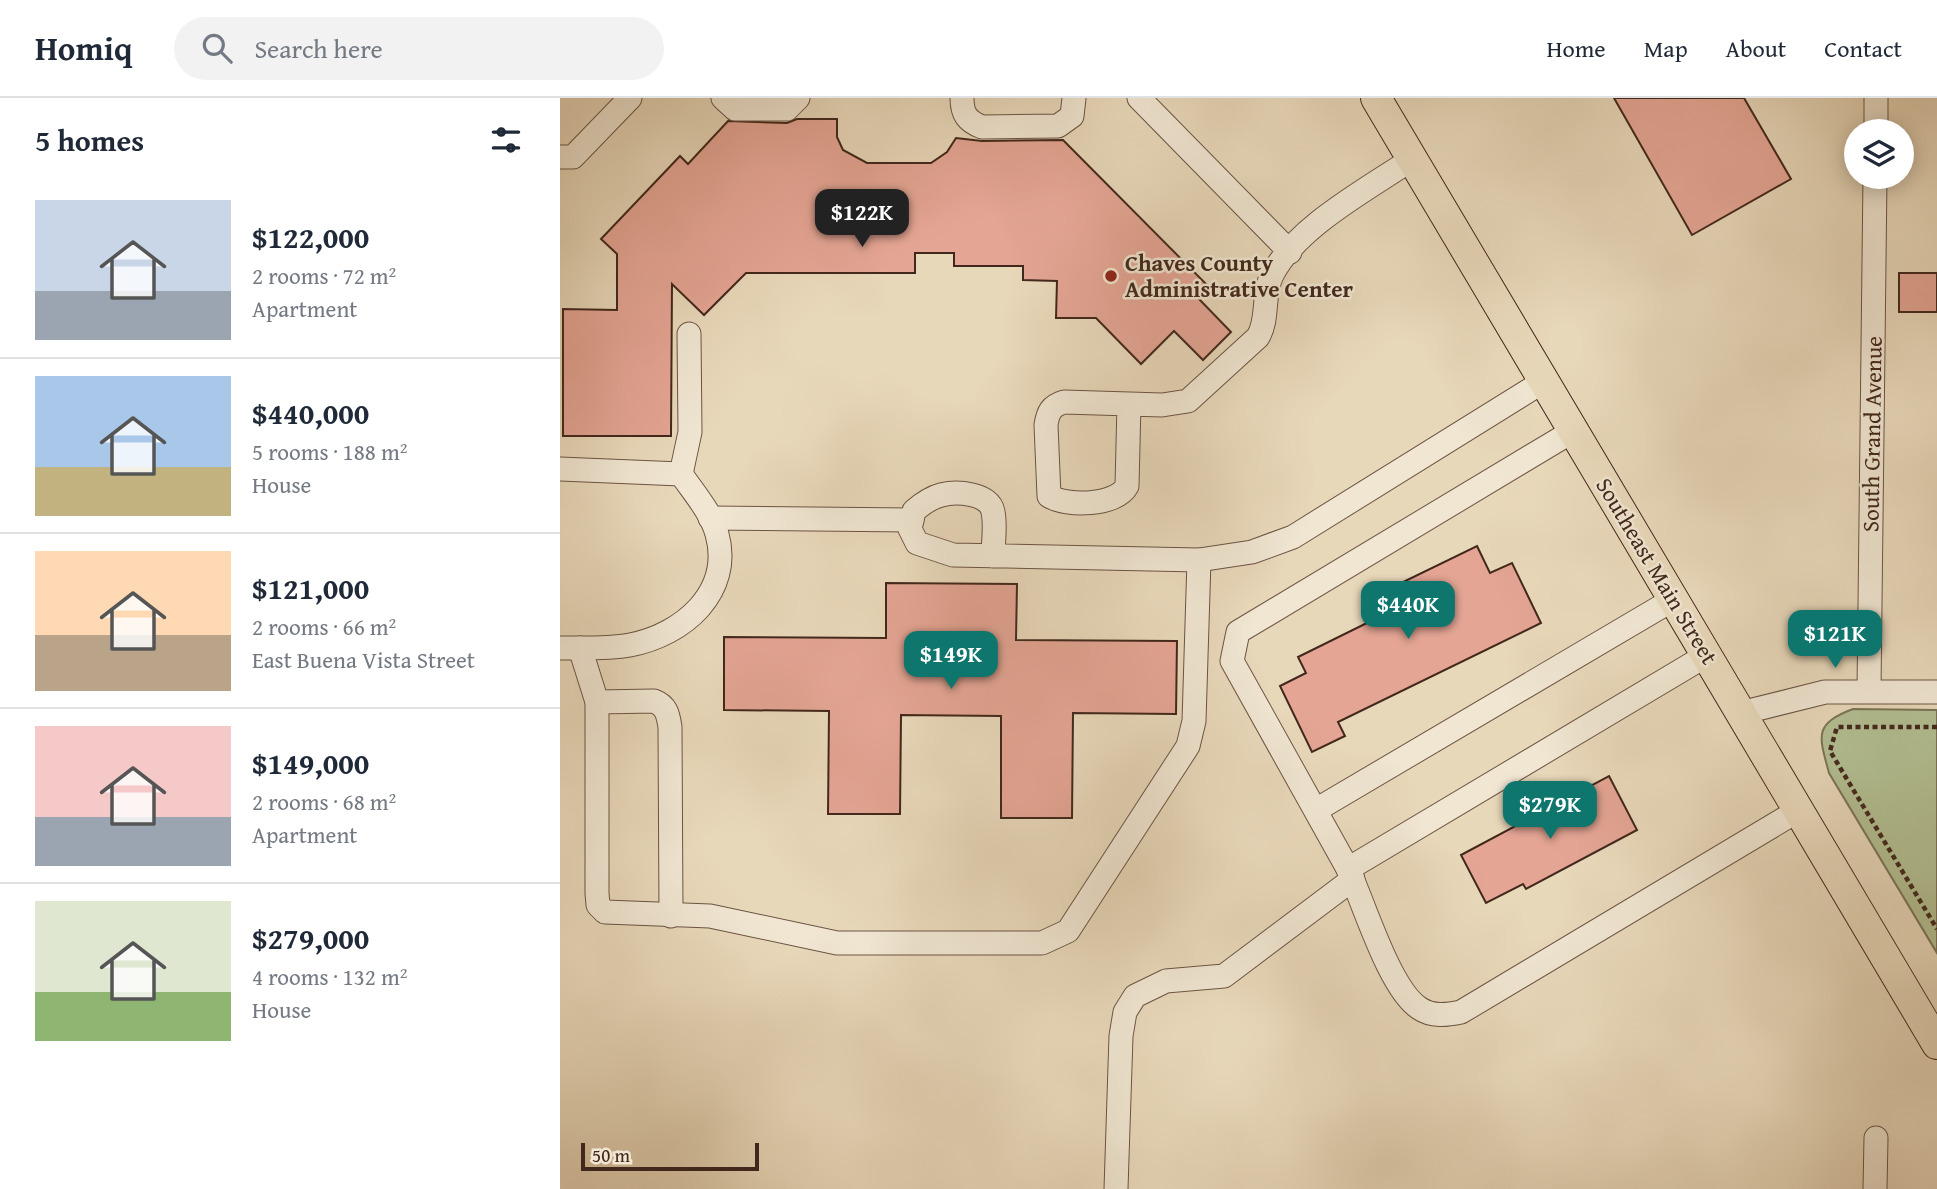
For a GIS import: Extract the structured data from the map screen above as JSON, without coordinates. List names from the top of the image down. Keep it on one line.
{"streets":{"main road":["Southeast Main Street"],"street":["South Grand Avenue"]},"places":["Chaves County Administrative Center"],"scale_bar":"50 m","page":{"header":"Homiq","search":"Search here","nav":["Home","Map","About","Contact"],"heading":"5 homes","list":[{"name":"$122,000","note":"2 rooms · 72 m² · Apartment"},{"name":"$440,000","note":"5 rooms · 188 m² · House"},{"name":"$121,000","note":"2 rooms · 66 m² · East Buena Vista Street"},{"name":"$149,000","note":"2 rooms · 68 m² · Apartment"},{"name":"$279,000","note":"4 rooms · 132 m² · House"}],"price":["$122K","$440K","$121K","$149K","$279K"],"scale":"50 m"}}
